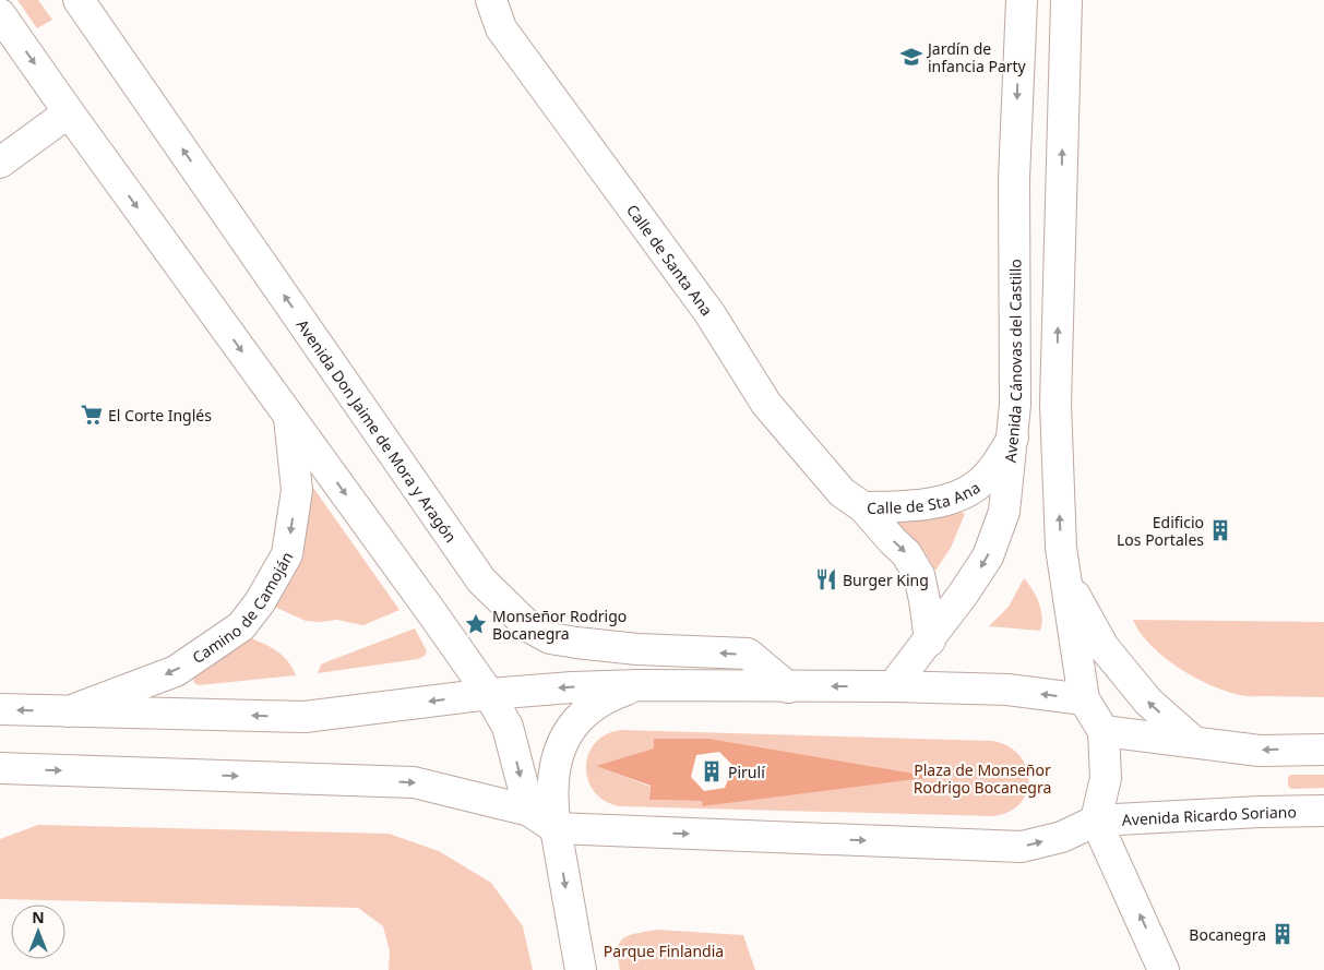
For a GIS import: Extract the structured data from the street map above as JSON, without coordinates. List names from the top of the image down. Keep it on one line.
{"streets":{"main road":["Calle de Santa Ana","Avenida Cánovas del Castillo","Avenida Don Jaime de Mora y Aragón","Calle de Sta Ana","Camino de Camoján","Avenida Ricardo Soriano"]},"crossings":[["Calle de Santa Ana","Calle de Sta Ana"],["Avenida Cánovas del Castillo","Calle de Sta Ana"]],"one_way":["Camino de Camoján"],"parks":["Plaza de Monseñor Rodrigo Bocanegra","Parque Finlandia"],"places":{"school or university":["Jardín de infancia Party"],"supermarket":["El Corte Inglés"],"building":["Edificio Los Portales","Pirulí","Bocanegra"],"restaurant":["Burger King"],"place":["Monseñor Rodrigo Bocanegra"]},"north":"top"}
